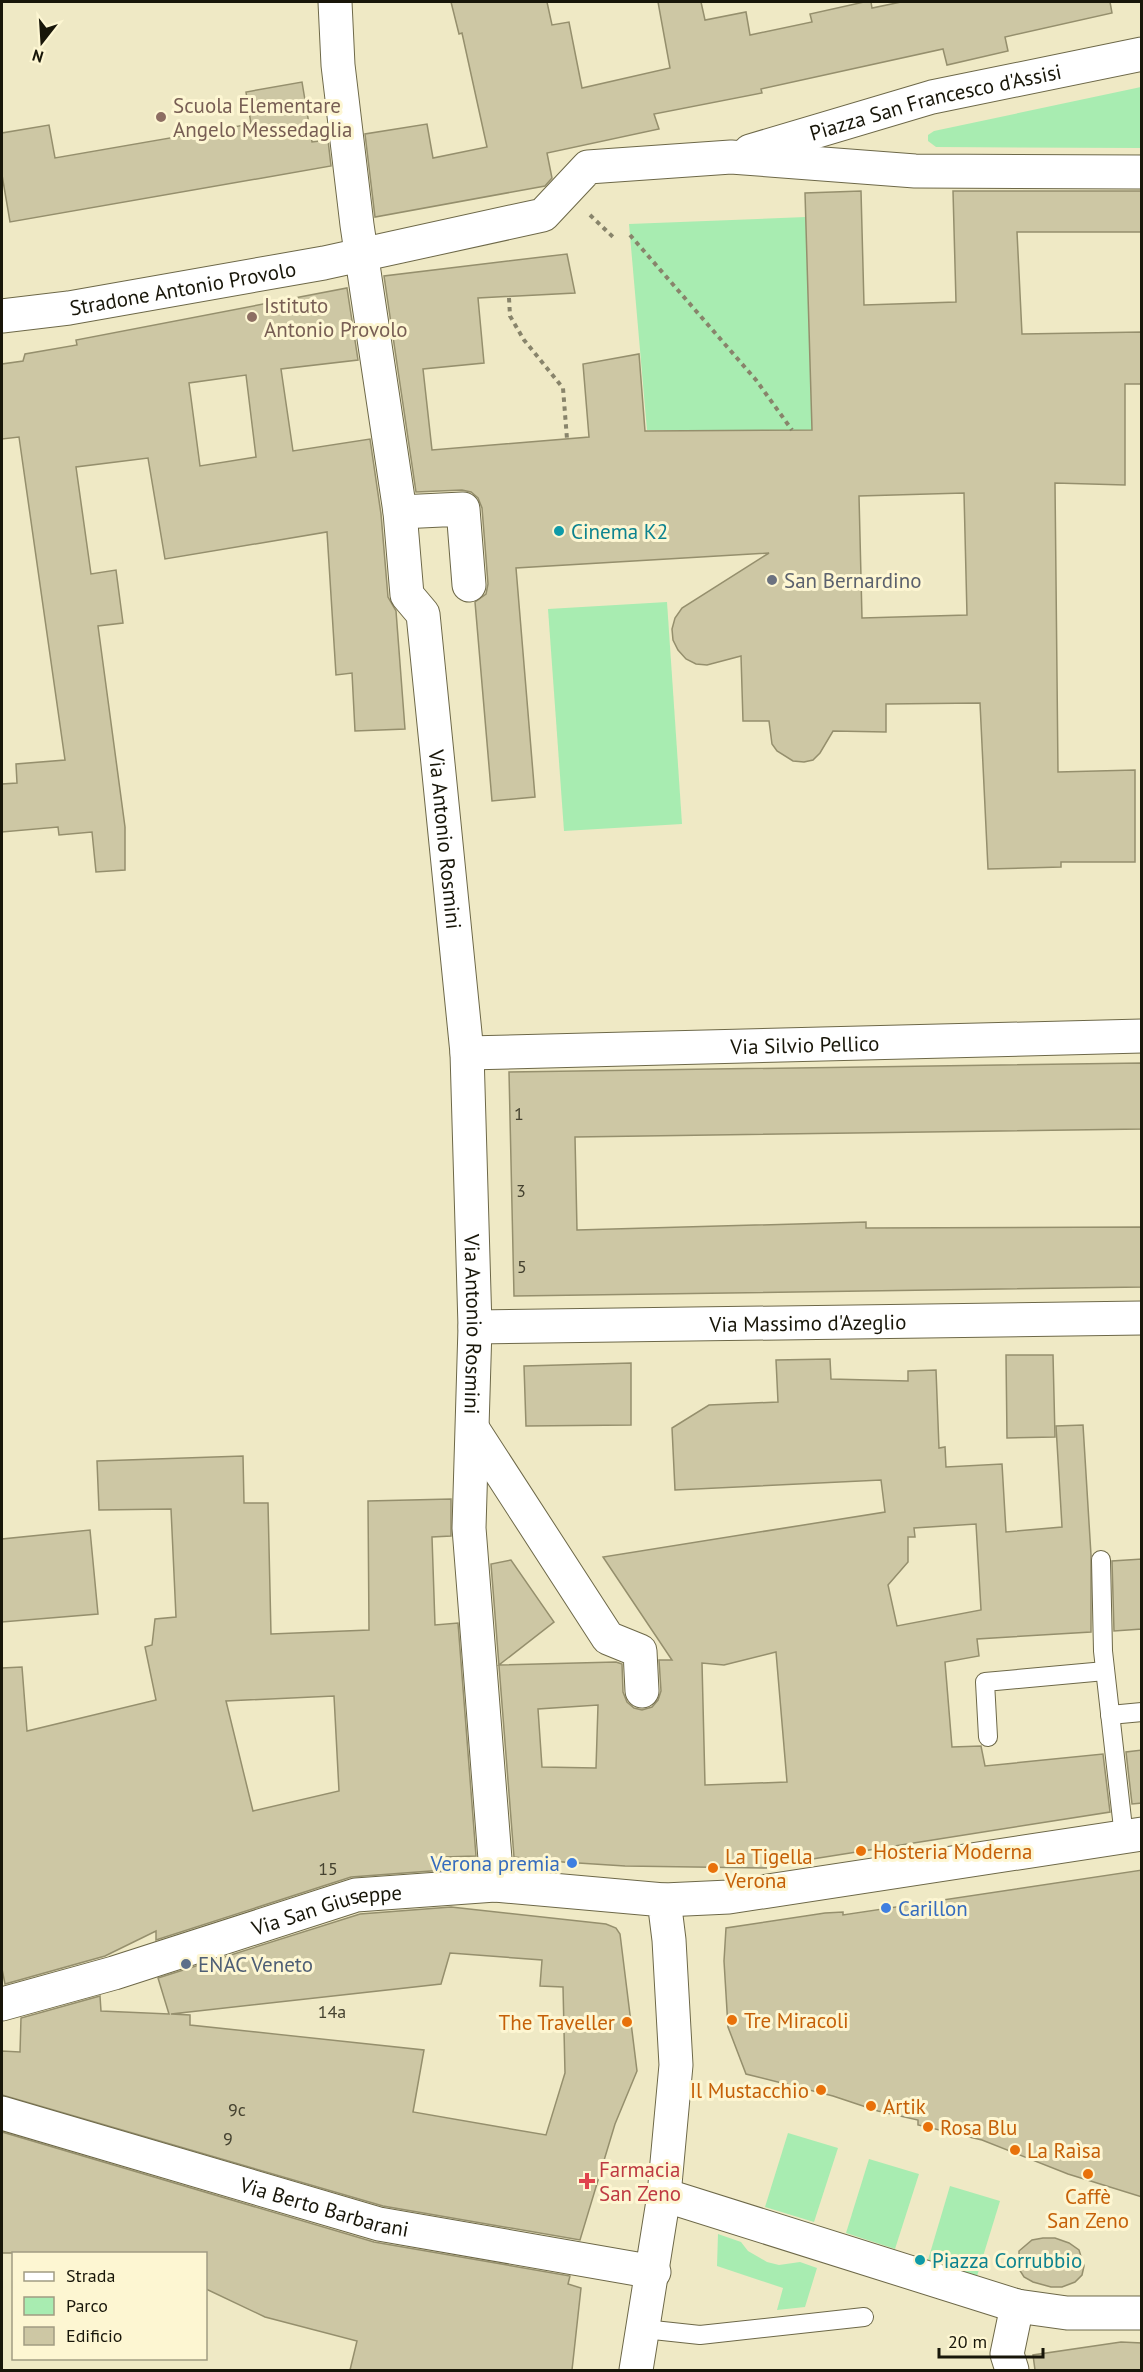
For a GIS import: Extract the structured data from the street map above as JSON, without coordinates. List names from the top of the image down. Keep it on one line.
{"streets":{"street":["Piazza San Francesco d'Assisi","Stradone Antonio Provolo","Via Antonio Rosmini","Via Silvio Pellico","Via Massimo d'Azeglio","Via San Giuseppe","Via Berto Barbarani"]},"crossings":[["Piazza San Francesco d'Assisi","Stradone Antonio Provolo"],["Piazza San Francesco d'Assisi","Via Antonio Rosmini"],["Stradone Antonio Provolo","Via Antonio Rosmini"],["Via Antonio Rosmini","Via Silvio Pellico"],["Via Antonio Rosmini","Via Massimo d'Azeglio"],["Via Antonio Rosmini","Via San Giuseppe"]],"places":{"other":["Scuola Elementare Angelo Messedaglia","Istituto Antonio Provolo","Cinema K2","San Bernardino","Hosteria Moderna","Verona premia","La Tigella Verona","Carillon","ENAC Veneto","Tre Miracoli","The Traveller","Il Mustacchio","Artik","Rosa Blu","La Raìsa","Caffè San Zeno","Piazza Corrubbio"],"health":["Farmacia San Zeno"]},"house_numbers":["1","3","5","15","14a","9c","9"],"legend":["Strada","Parco","Edificio"],"scale_bar":"20 m","north":"bottom"}
